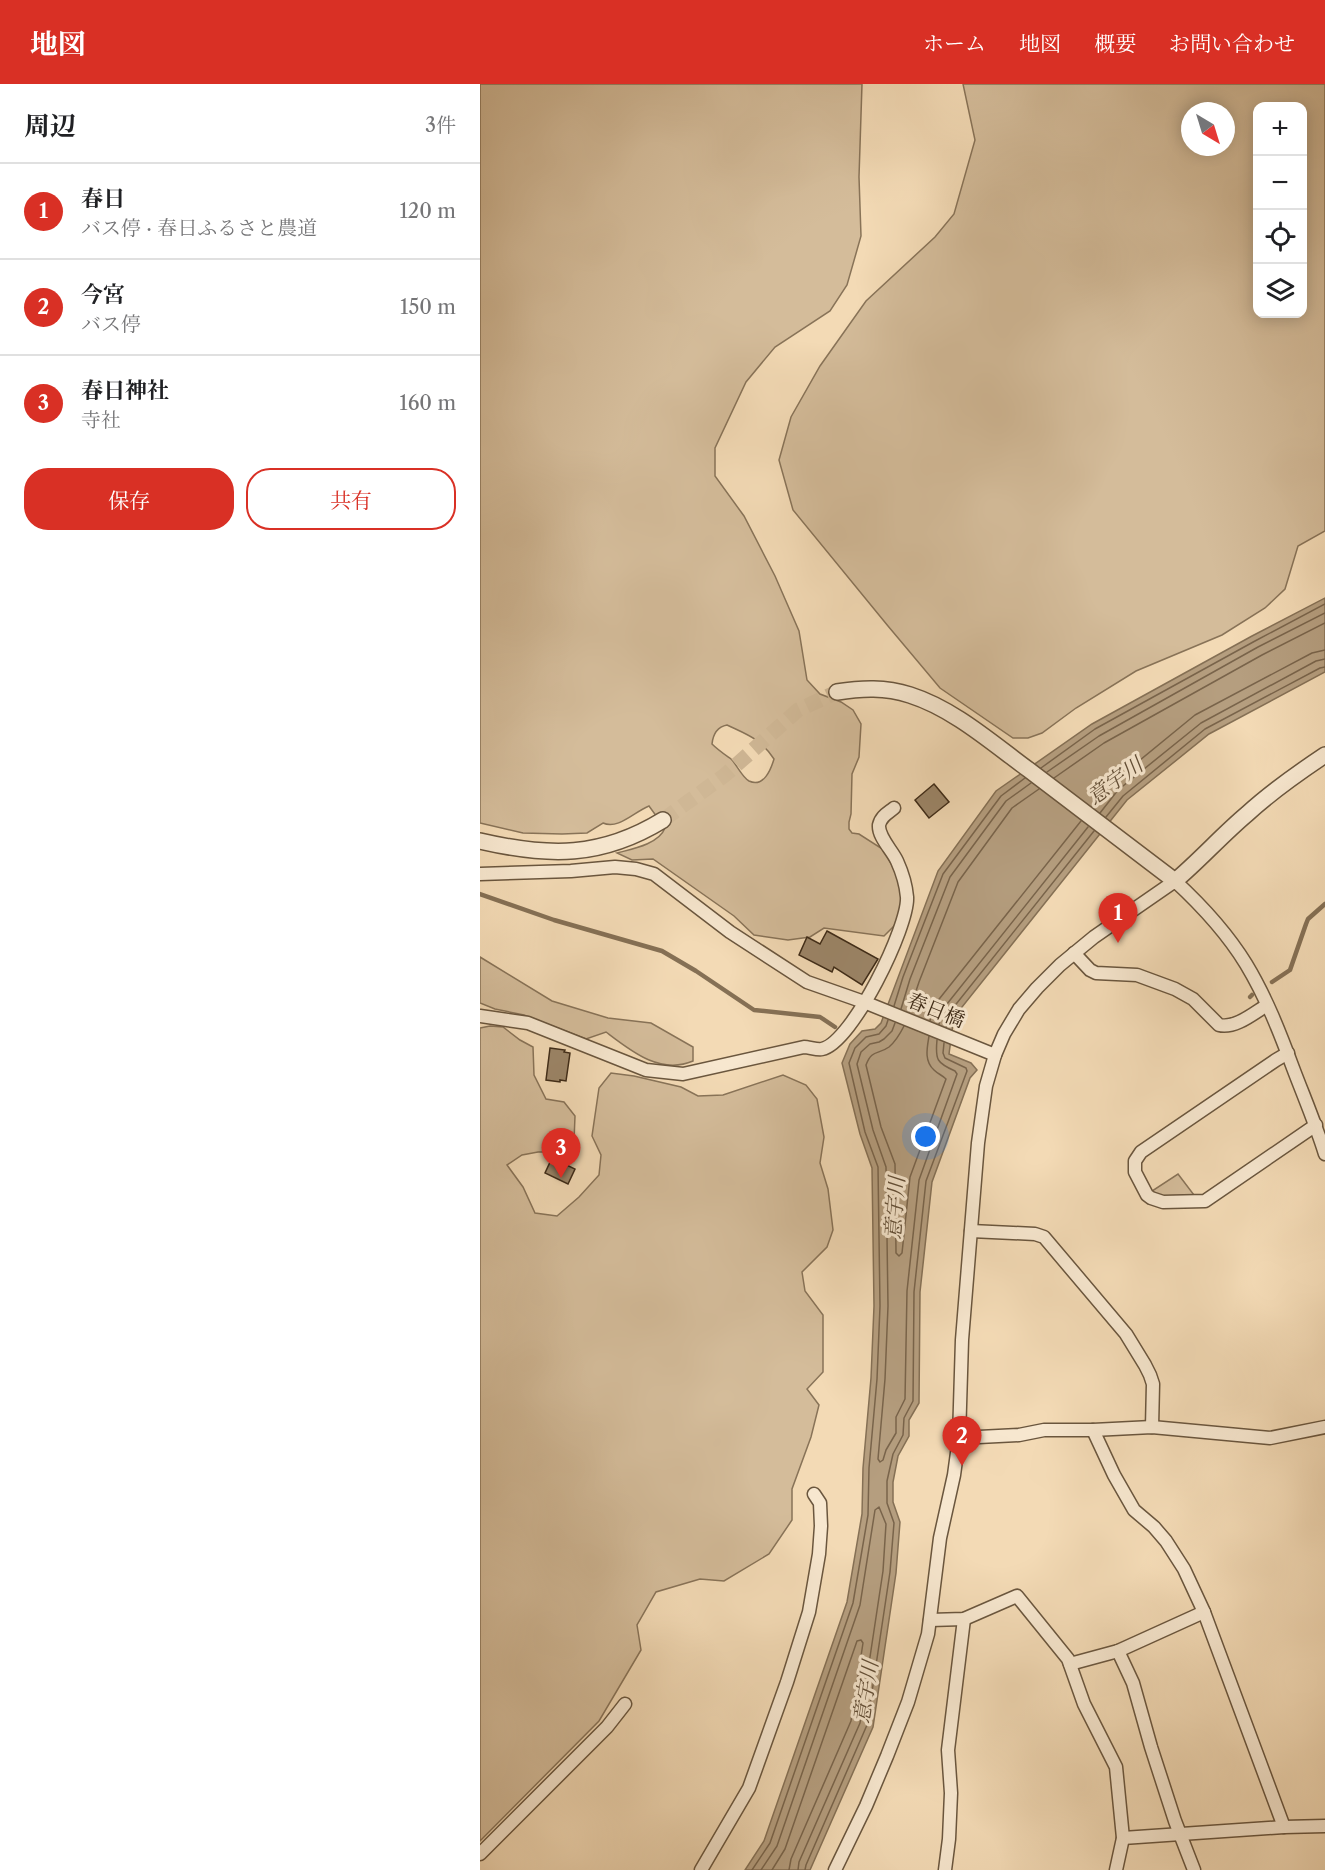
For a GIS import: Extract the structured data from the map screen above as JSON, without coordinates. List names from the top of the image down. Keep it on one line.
{"streets":{"street":["春日橋"]},"water":["意宇川"],"north":"bottom right","page":{"header":"地図","nav":["ホーム","地図","概要","お問い合わせ"],"heading":["周辺","3件"],"map_buttons":["+","−"],"list":[{"mark":"1","name":"春日","note":"バス停 · 春日ふるさと農道","value":"120 m"},{"mark":"2","name":"今宮","note":"バス停","value":"150 m"},{"mark":"3","name":"春日神社","note":"寺社","value":"160 m"}],"buttons":["保存","共有"],"pins":["1","3","2"]}}
